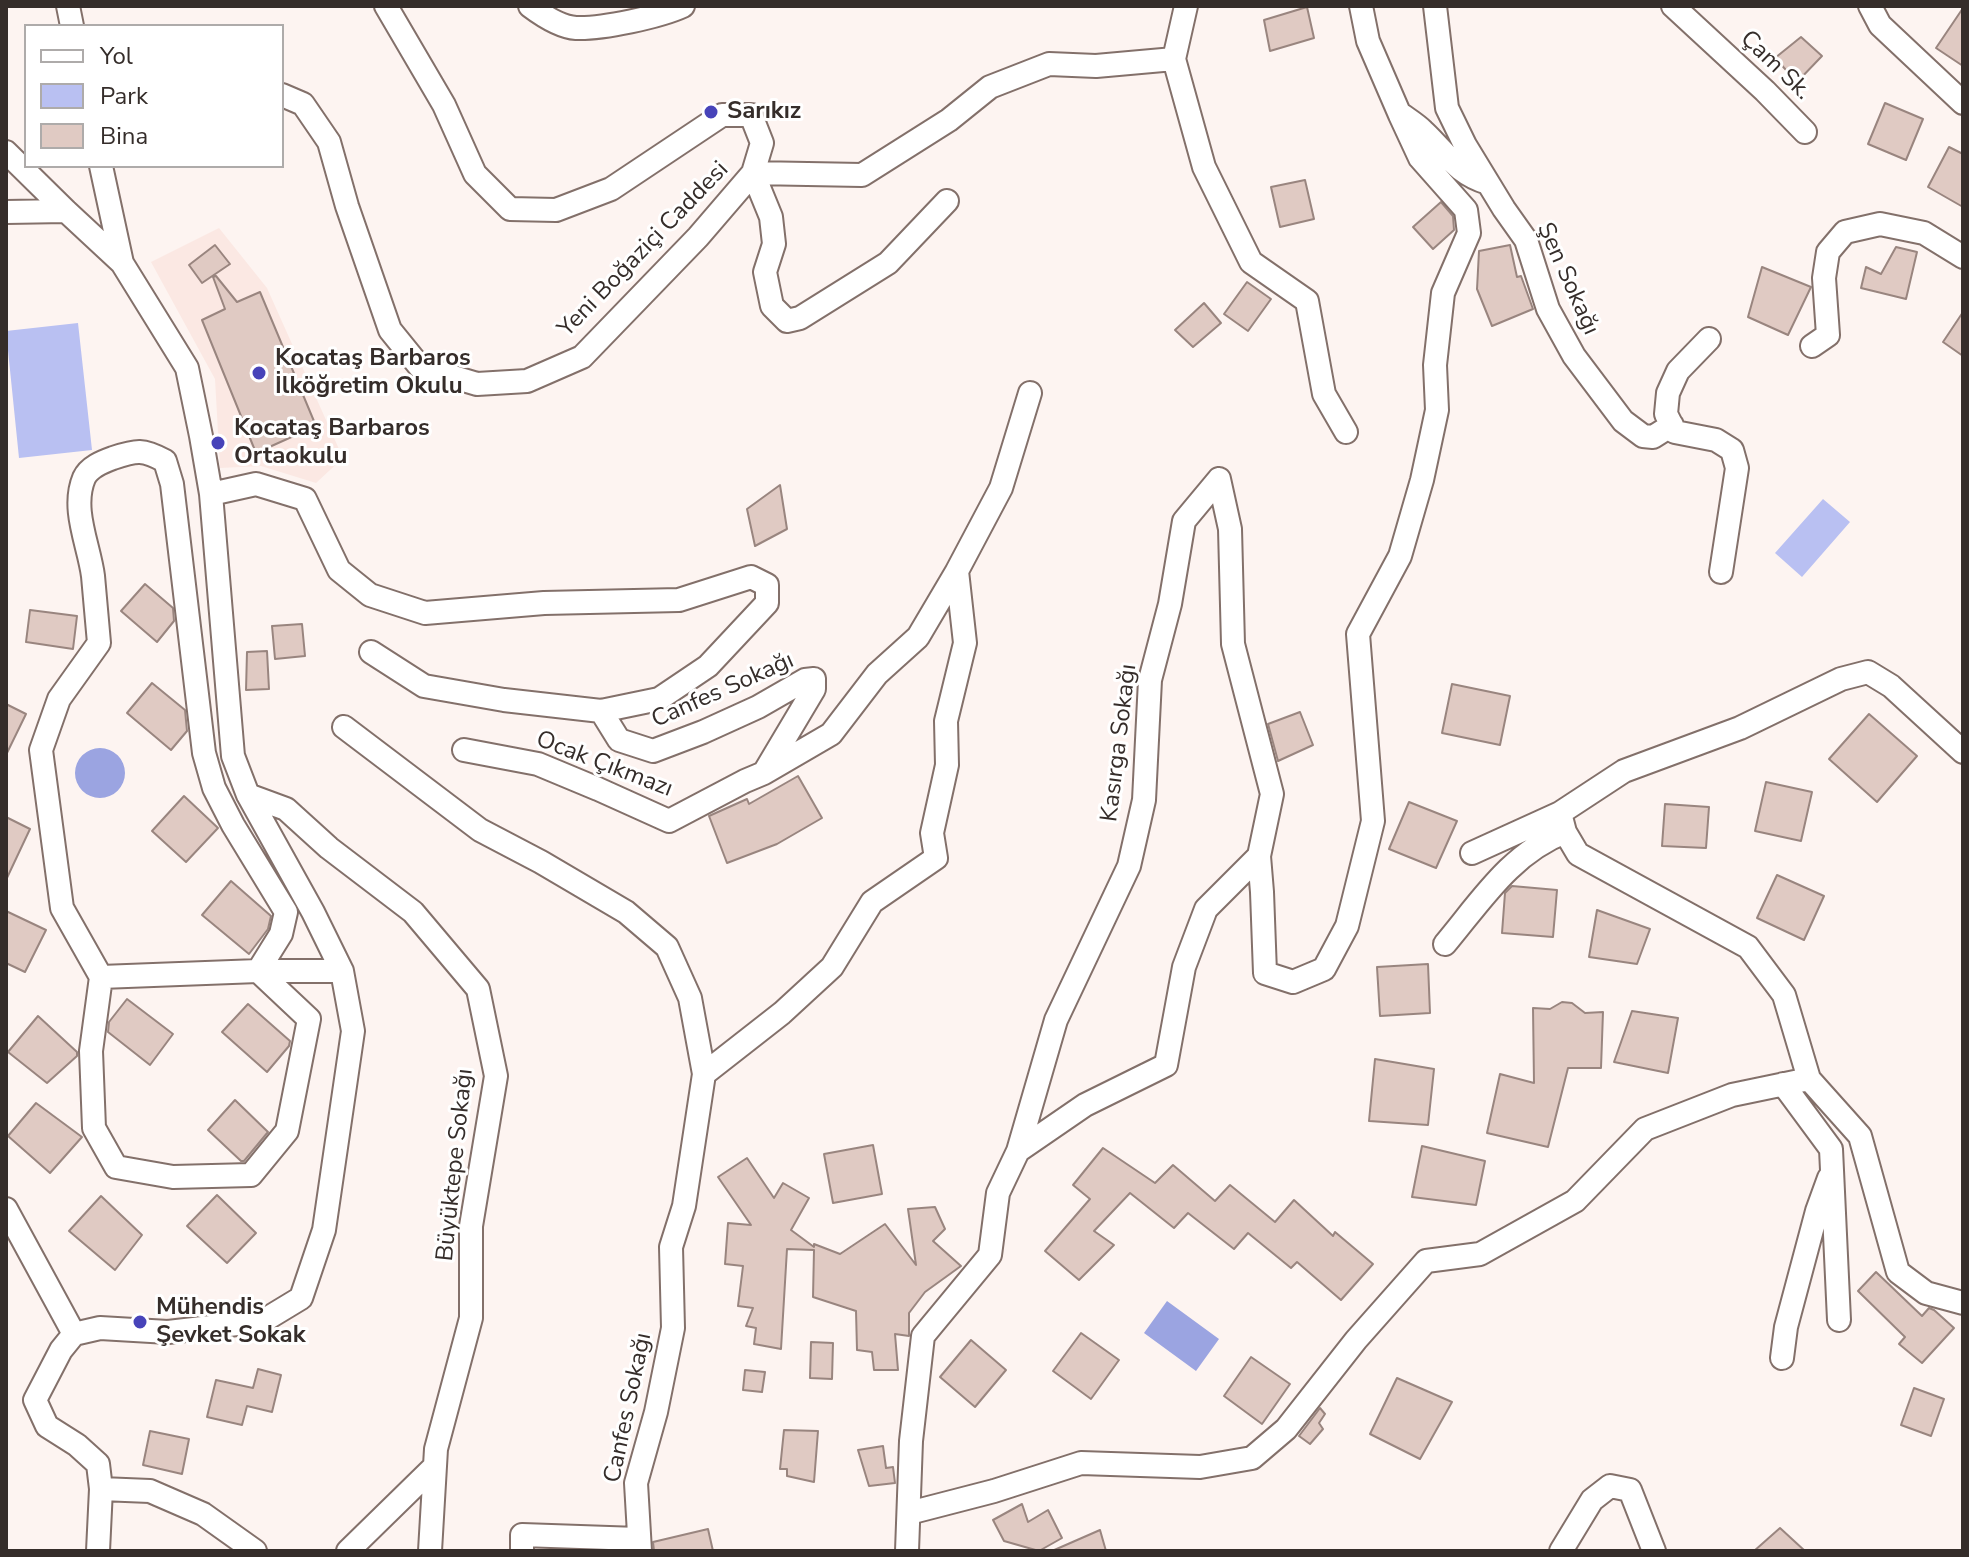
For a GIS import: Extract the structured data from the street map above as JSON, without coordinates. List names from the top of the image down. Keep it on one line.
{"streets":{"street":["Çam Sk.","Yeni Boğaziçi Caddesi","Şen Sokağı","Canfes Sokağı","Kasırga Sokağı","Ocak Çıkmazı","Büyüktepe Sokağı"]},"crossings":[["Canfes Sokağı","Ocak Çıkmazı"]],"places":["Sarıkız","Kocataş Barbaros İlköğretim Okulu","Kocataş Barbaros Ortaokulu","Mühendis Şevket Sokak"],"legend":["Yol","Park","Bina"]}
